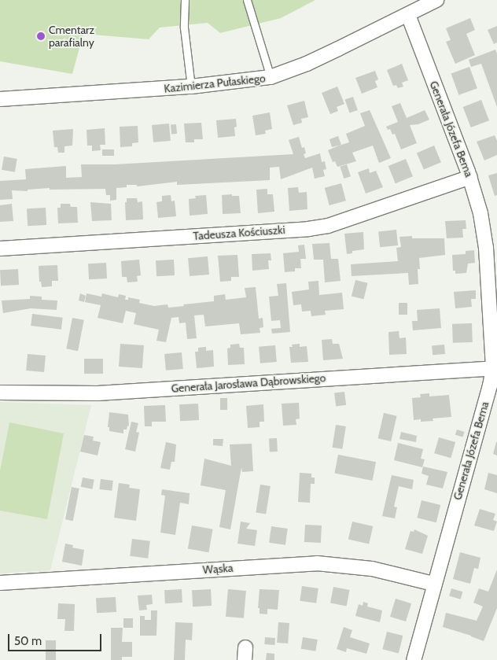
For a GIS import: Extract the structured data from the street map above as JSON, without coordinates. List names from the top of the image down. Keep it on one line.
{"streets":{"street":["Kazimierza Pułaskiego","Generała Józefa Bema","Tadeusza Kościuszki","Generała Jarosława Dąbrowskiego","Wąska"]},"crossings":[["Kazimierza Pułaskiego","Generała Józefa Bema"],["Generała Józefa Bema","Tadeusza Kościuszki"],["Generała Józefa Bema","Generała Jarosława Dąbrowskiego"],["Generała Józefa Bema","Wąska"]],"places":["Cmentarz parafialny"],"scale_bar":"50 m"}
